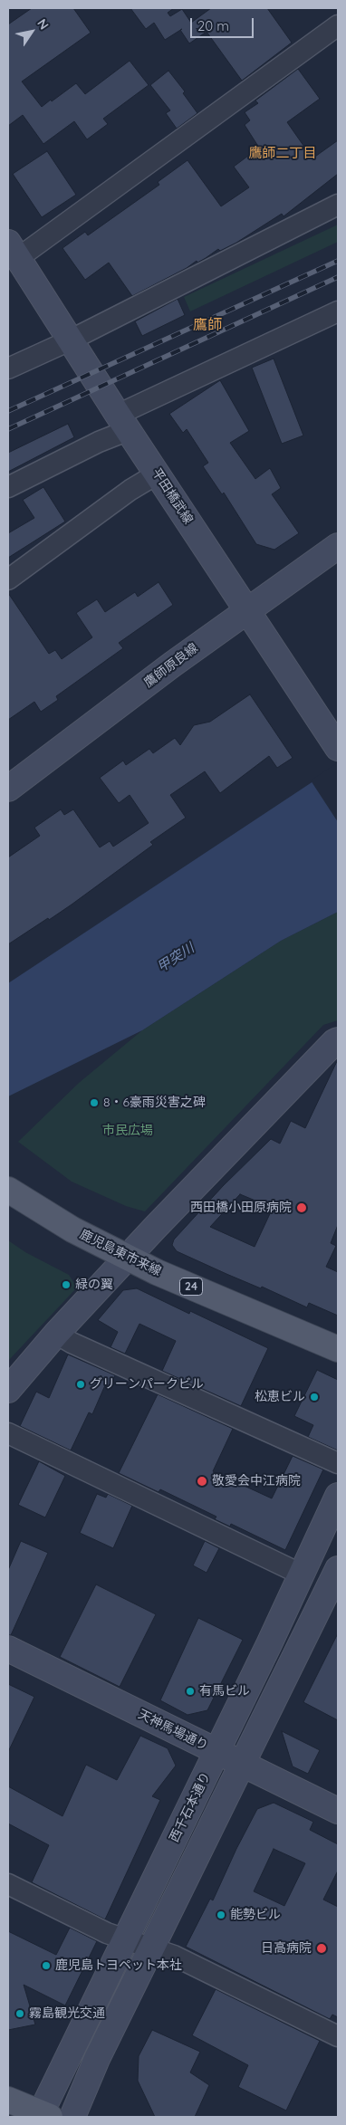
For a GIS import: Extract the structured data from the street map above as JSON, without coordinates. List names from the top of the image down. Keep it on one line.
{"streets":{"main road":["鹿児島東市来線","24"],"street":["平田橋武線","鷹師原良線","天神馬場通り","西千石本通り"]},"crossings":[["平田橋武線","鷹師原良線"],["天神馬場通り","西千石本通り"]],"districts":["鷹師二丁目","鷹師"],"water":["甲突川"],"parks":["市民広場"],"places":["8・6豪雨災害之碑","西田橋小田原病院","緑の翼","グリーンパークビル","松恵ビル","敬愛会中江病院","有馬ビル","能勢ビル","日高病院","鹿児島トヨペット本社","霧島観光交通"],"scale_bar":"20 m","north":"top right"}
